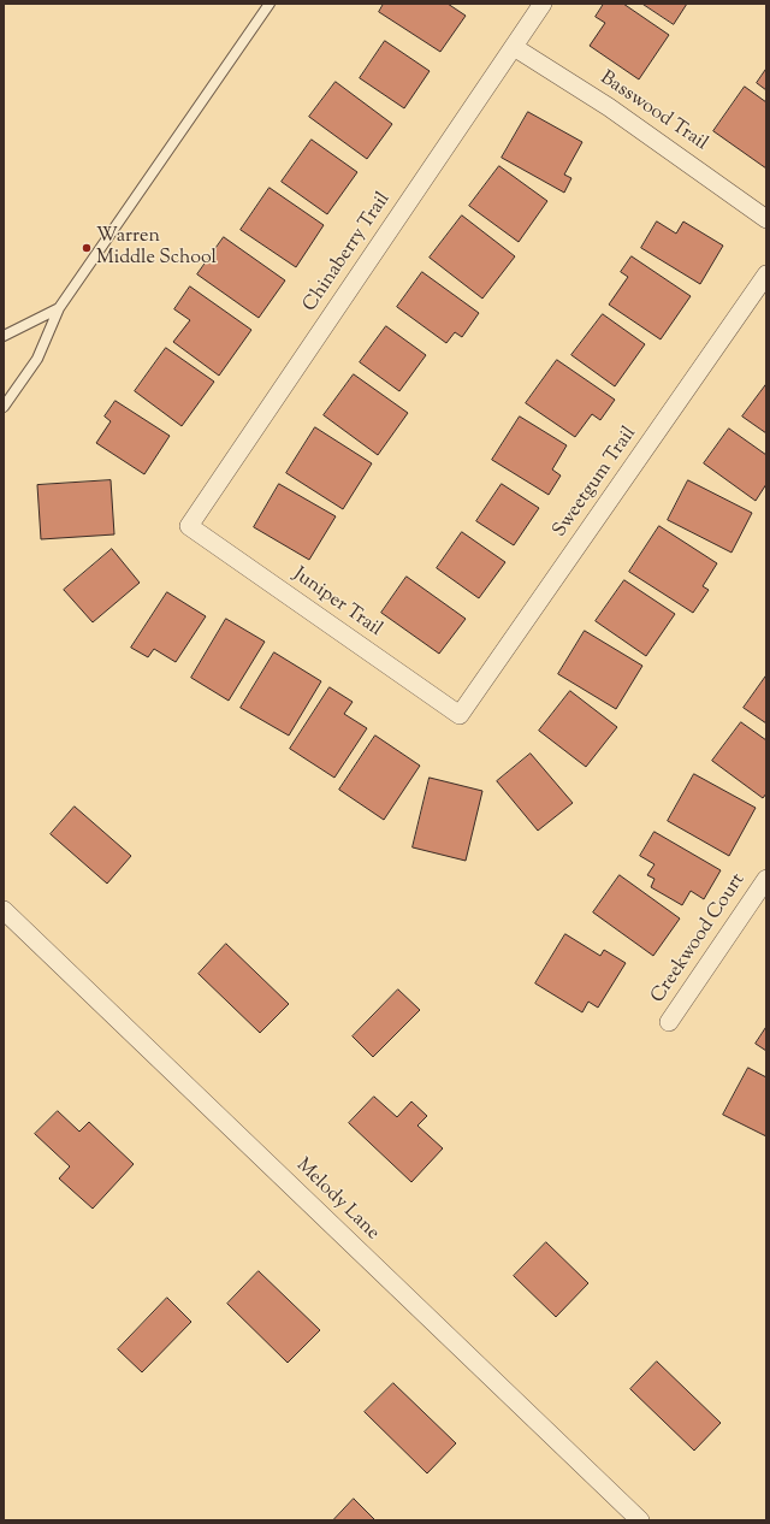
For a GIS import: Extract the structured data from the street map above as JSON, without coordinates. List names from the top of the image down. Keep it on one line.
{"streets":{"street":["Basswood Trail","Chinaberry Trail","Sweetgum Trail","Juniper Trail","Creekwood Court","Melody Lane"]},"crossings":[["Basswood Trail","Chinaberry Trail"],["Chinaberry Trail","Juniper Trail"],["Sweetgum Trail","Juniper Trail"]],"places":["Warren Middle School"]}
